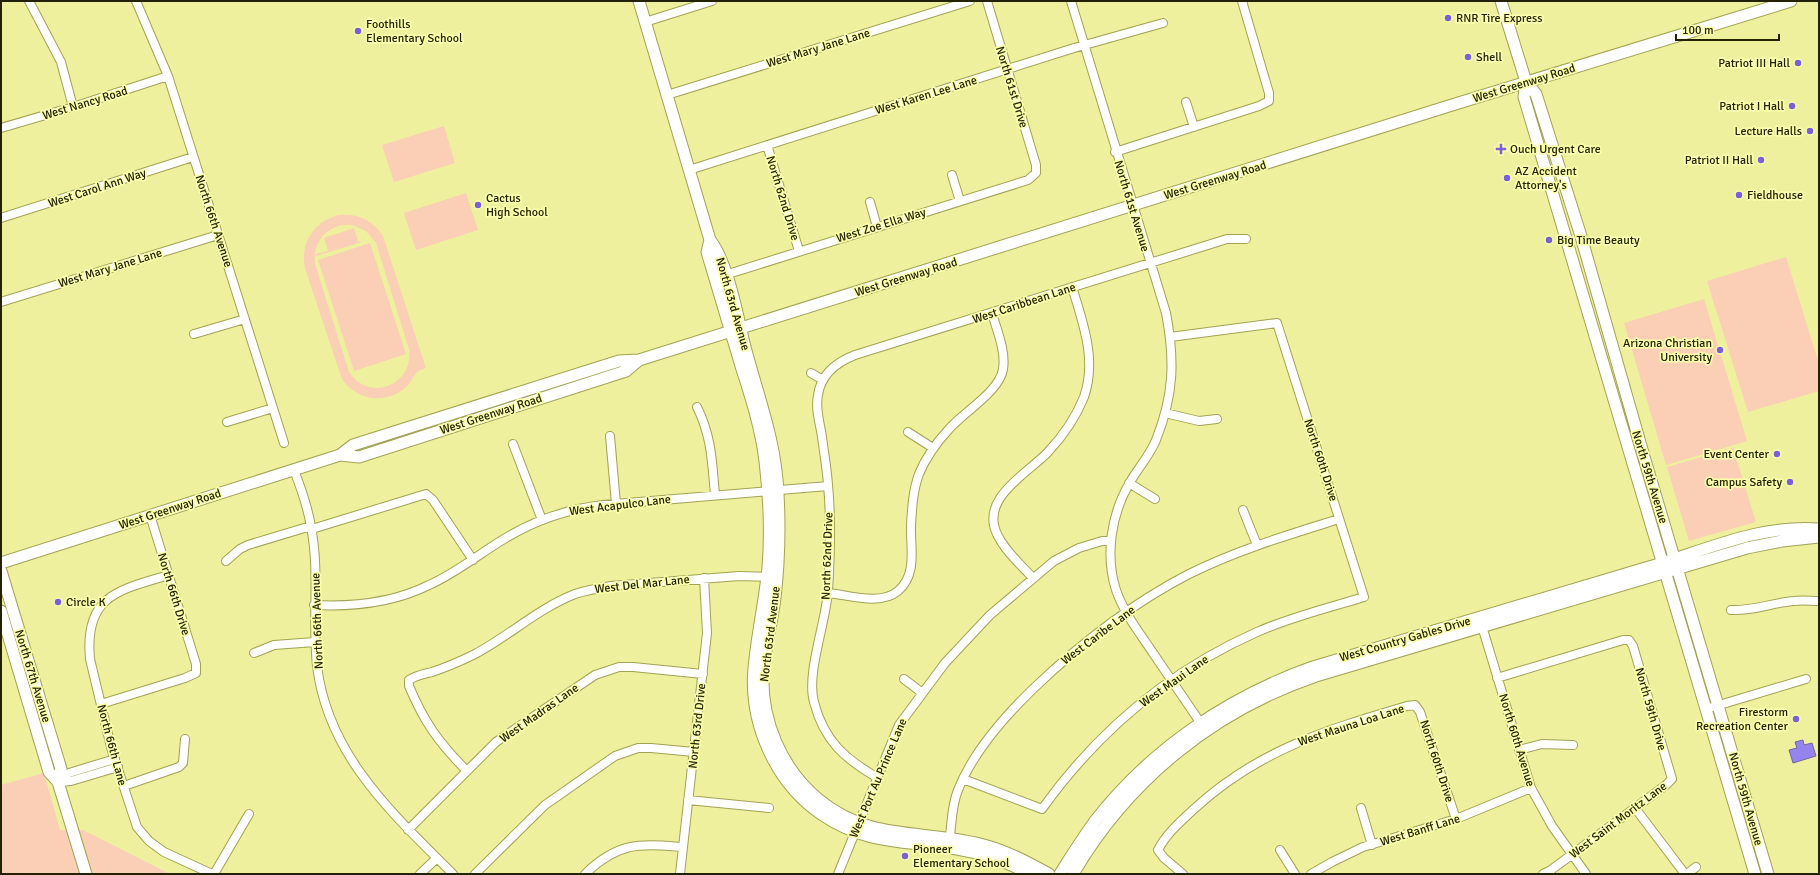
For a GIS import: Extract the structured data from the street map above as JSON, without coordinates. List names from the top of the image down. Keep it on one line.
{"streets":{"main road":["West Greenway Road","North 63rd Avenue","North 59th Avenue","West Country Gables Drive","North 67th Avenue"],"street":["West Mary Jane Lane","North 61st Drive","West Karen Lee Lane","West Nancy Road","West Carol Ann Way","North 62nd Drive","North 61st Avenue","North 66th Avenue","West Zoe Ella Way","West Caribbean Lane","North 60th Drive","West Acapulco Lane","West Del Mar Lane","North 66th Drive","West Caribe Lane","West Maui Lane","North 59th Drive","West Madras Lane","West Mauna Loa Lane","North 63rd Drive","North 60th Avenue","North 66th Lane","West Port Au Prince Lane","West Saint Moritz Lane","West Banff Lane"]},"crossings":[["West Mary Jane Lane","North 66th Avenue"],["West Mary Jane Lane","North 63rd Avenue"],["West Greenway Road","North 61st Avenue"],["West Greenway Road","North 66th Avenue"],["West Greenway Road","North 63rd Avenue"],["West Greenway Road","North 59th Avenue"],["West Greenway Road","North 66th Drive"],["North 61st Drive","West Karen Lee Lane"],["North 61st Drive","West Zoe Ella Way"],["West Karen Lee Lane","North 62nd Drive"],["West Karen Lee Lane","North 61st Avenue"],["West Karen Lee Lane","North 63rd Avenue"],["West Nancy Road","North 66th Avenue"],["West Carol Ann Way","North 66th Avenue"],["North 62nd Drive","West Zoe Ella Way"],["North 62nd Drive","West Caribbean Lane"],["North 62nd Drive","West Acapulco Lane"],["North 62nd Drive","West Port Au Prince Lane"],["North 61st Avenue","West Caribbean Lane"],["North 61st Avenue","North 60th Drive"],["North 61st Avenue","West Caribe Lane"],["North 61st Avenue","West Country Gables Drive"],["North 61st Avenue","West Maui Lane"],["North 61st Avenue","West Port Au Prince Lane"],["North 66th Avenue","West Acapulco Lane"],["North 66th Avenue","West Madras Lane"],["West Zoe Ella Way","North 63rd Avenue"],["North 63rd Avenue","West Acapulco Lane"],["North 63rd Avenue","West Del Mar Lane"],["North 63rd Avenue","West Caribe Lane"],["North 63rd Avenue","West Port Au Prince Lane"],["North 60th Drive","West Caribe Lane"],["North 60th Drive","West Maui Lane"],["North 60th Drive","West Mauna Loa Lane"],["North 60th Drive","West Banff Lane"],["North 59th Avenue","West Country Gables Drive"],["West Del Mar Lane","West Madras Lane"],["West Del Mar Lane","North 63rd Drive"],["North 66th Drive","North 66th Lane"],["West Caribe Lane","West Maui Lane"],["West Country Gables Drive","North 60th Avenue"],["North 59th Drive","North 60th Avenue"],["North 59th Drive","West Saint Moritz Lane"],["West Madras Lane","North 63rd Drive"],["North 60th Avenue","West Saint Moritz Lane"],["North 60th Avenue","West Banff Lane"]],"places":{"other":["RNR Tire Express","Foothills Elementary School","Shell","Patriot III Hall","Patriot I Hall","Lecture Halls","Patriot II Hall","AZ Accident Attorney's","Fieldhouse","Cactus High School","Big Time Beauty","Arizona Christian University","Event Center","Campus Safety","Circle K","Firestorm Recreation Center","Pioneer Elementary School"],"health":["Ouch Urgent Care"]},"scale_bar":"100 m"}
